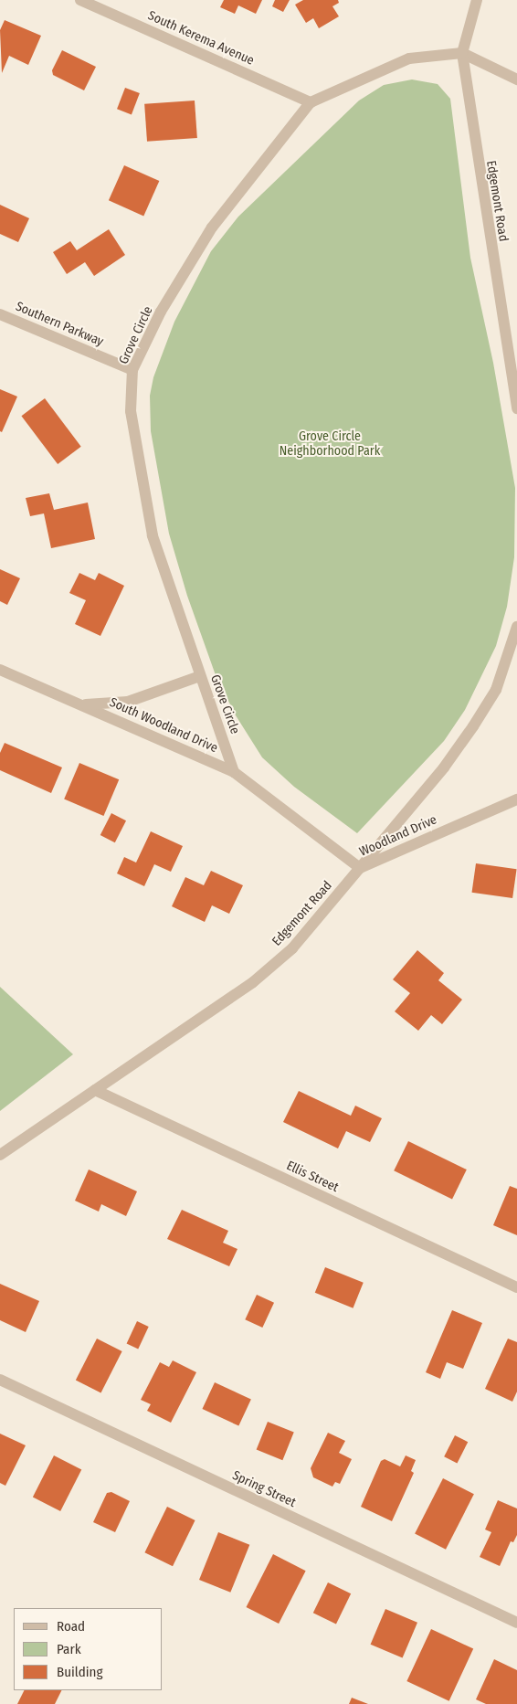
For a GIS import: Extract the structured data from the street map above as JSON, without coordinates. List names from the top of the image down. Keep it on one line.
{"streets":{"street":["South Kerema Avenue","Edgemont Road","Southern Parkway","Grove Circle","South Woodland Drive","Woodland Drive","Ellis Street","Spring Street"]},"crossings":[["South Kerema Avenue","Grove Circle"],["Edgemont Road","Grove Circle"],["Edgemont Road","Woodland Drive"],["Edgemont Road","Ellis Street"],["Southern Parkway","Grove Circle"],["Grove Circle","South Woodland Drive"],["Grove Circle","Woodland Drive"],["South Woodland Drive","Woodland Drive"]],"parks":["Grove Circle Neighborhood Park"],"legend":["Road","Park","Building"]}
